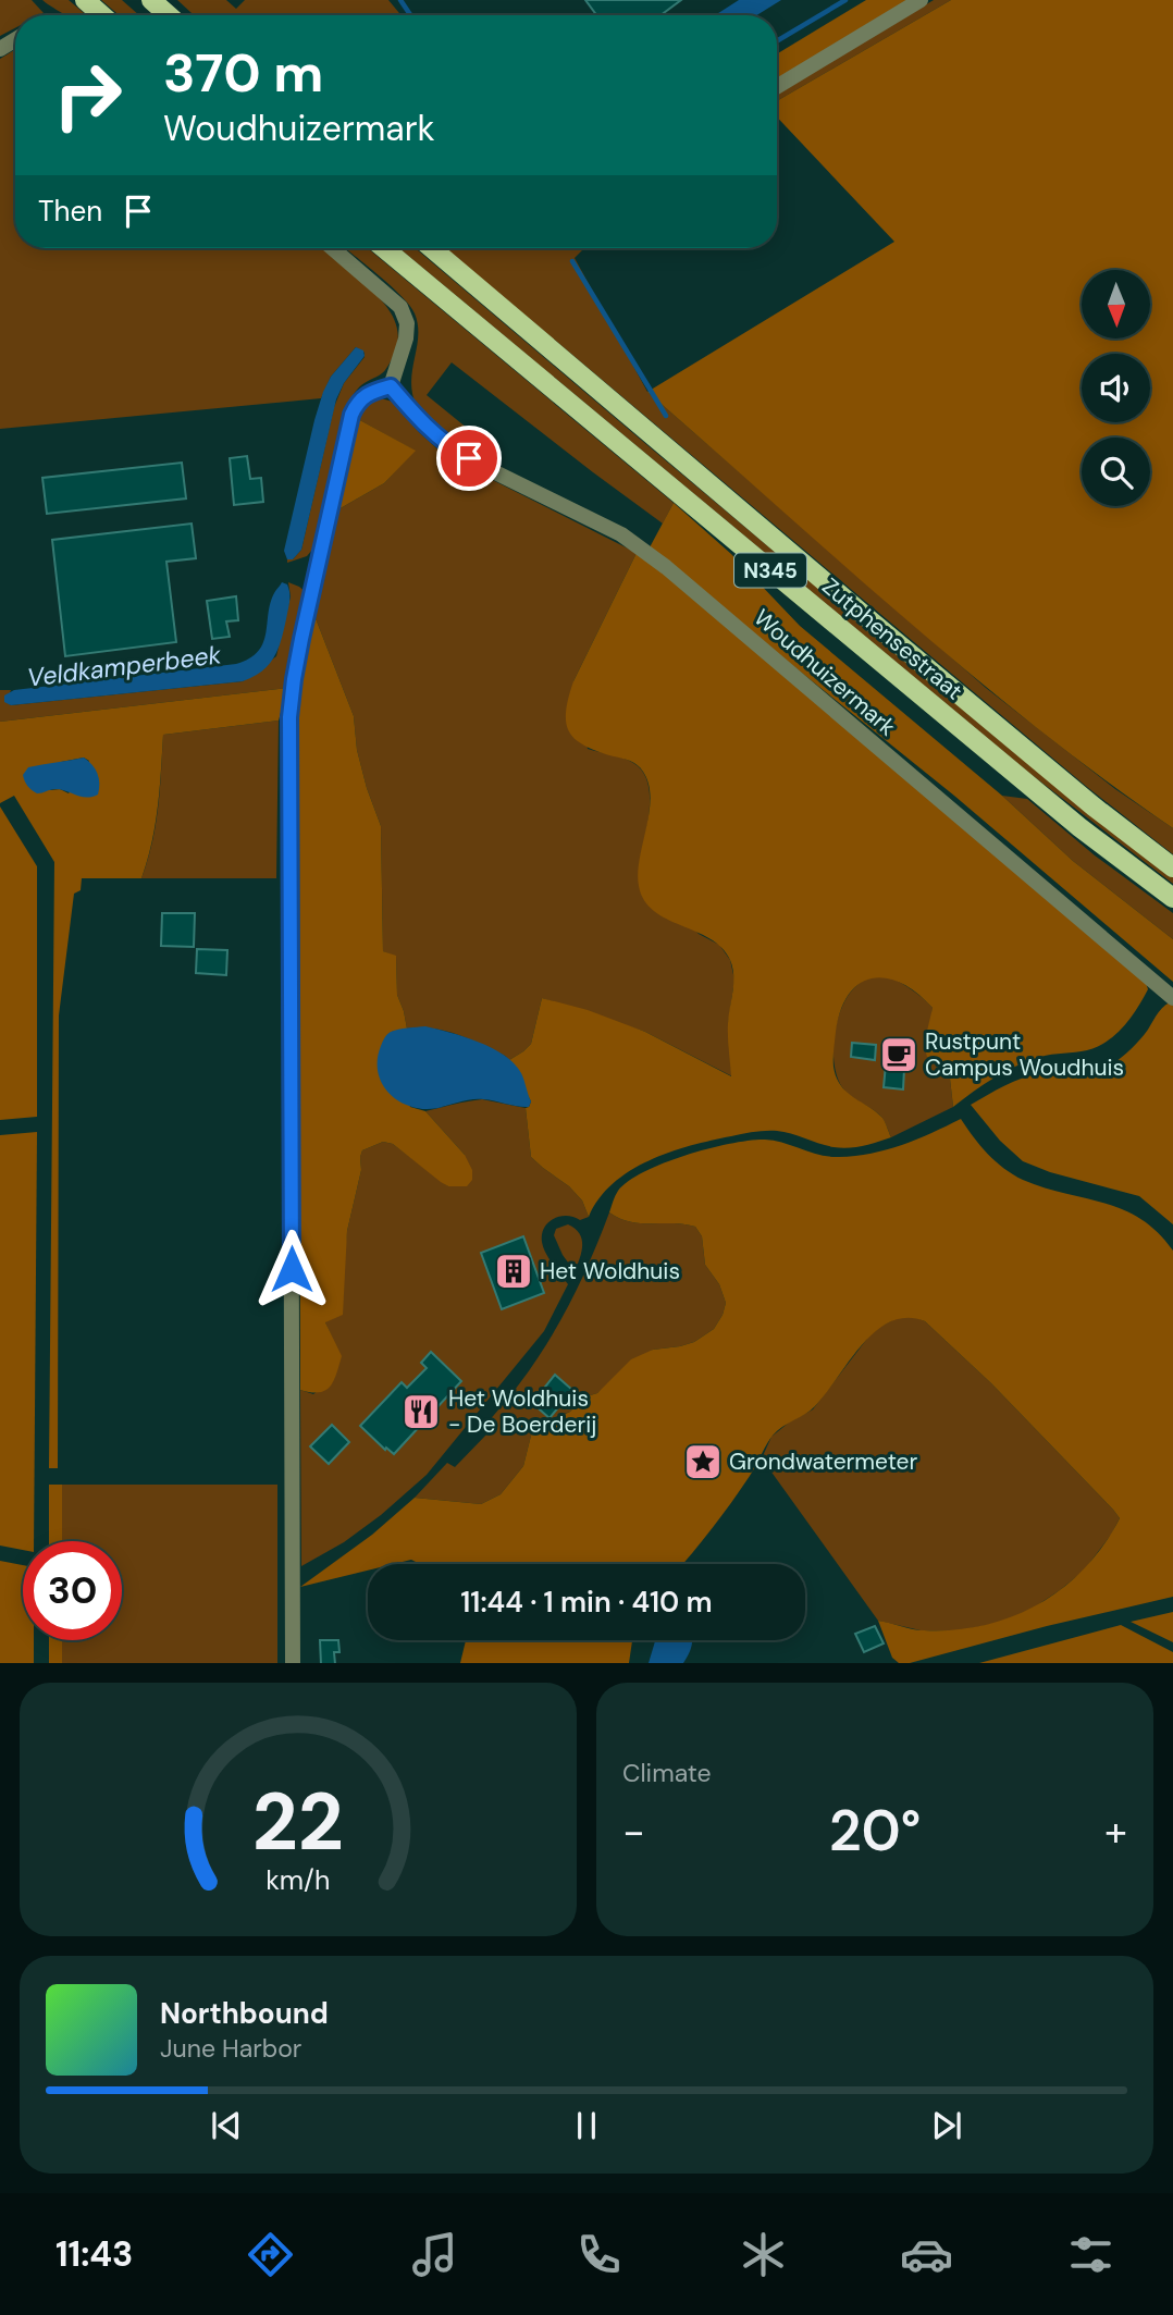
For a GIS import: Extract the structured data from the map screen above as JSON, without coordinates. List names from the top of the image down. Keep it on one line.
{"streets":{"main road":["N345","Zutphensestraat"],"street":["Woudhuizermark"]},"water":["Veldkamperbeek"],"places":{"cafe":["Rustpunt Campus Woudhuis"],"building":["Het Woldhuis"],"restaurant":["Het Woldhuis - De Boerderij"],"place":["Grondwatermeter"]},"north":"bottom","page":{"turn":["370 m","Woudhuizermark"],"then":"Then","limit":"30","trip":"11:44 · 1 min · 410 m","tile":"Climate","heat":["−","20°","+"],"song":["Northbound","June Harbor"],"tabs":"11:43","gauge":["22","km/h"]}}
